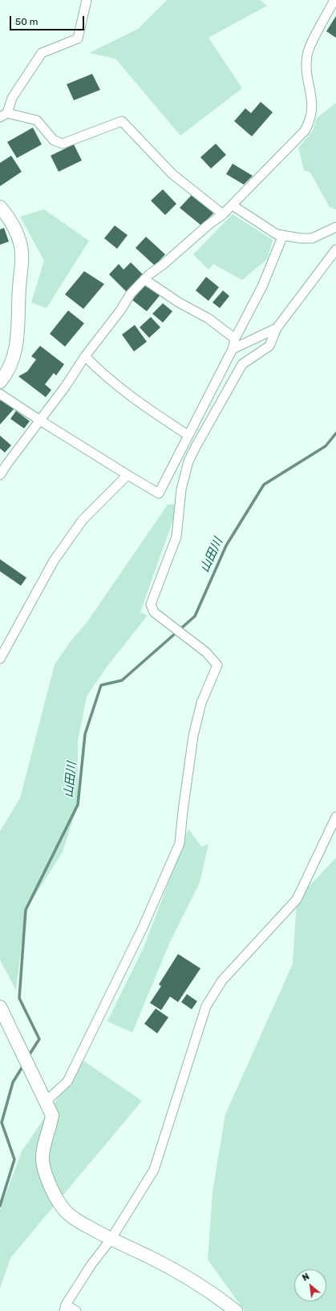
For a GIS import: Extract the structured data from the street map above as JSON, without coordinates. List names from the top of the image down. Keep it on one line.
{"water":["山田川"],"scale_bar":"50 m","north":"top left"}
